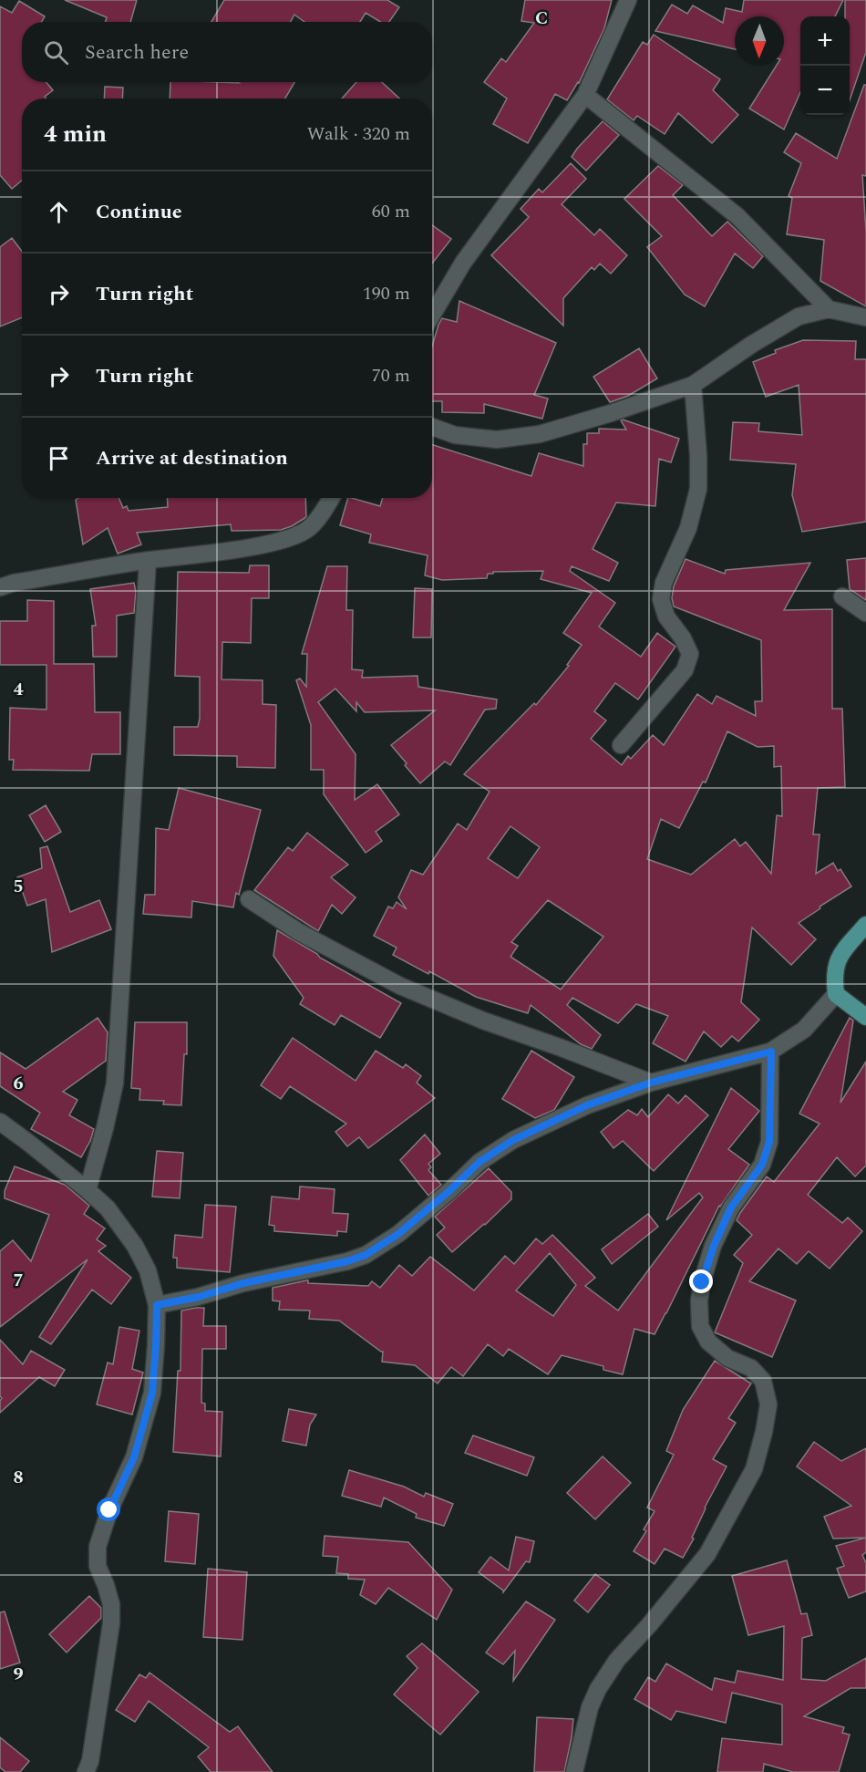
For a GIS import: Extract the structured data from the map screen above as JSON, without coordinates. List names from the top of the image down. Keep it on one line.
{"north":"bottom","page":{"map_buttons":["+","−"],"search":"Search here","heading":["4 min","Walk · 320 m"],"list":[["Continue","60 m"],["Turn right","190 m"],["Turn right","70 m"],"Arrive at destination"]},"grid":{"columns":["C"],"rows":["4","5","6","7","8","9"]}}
